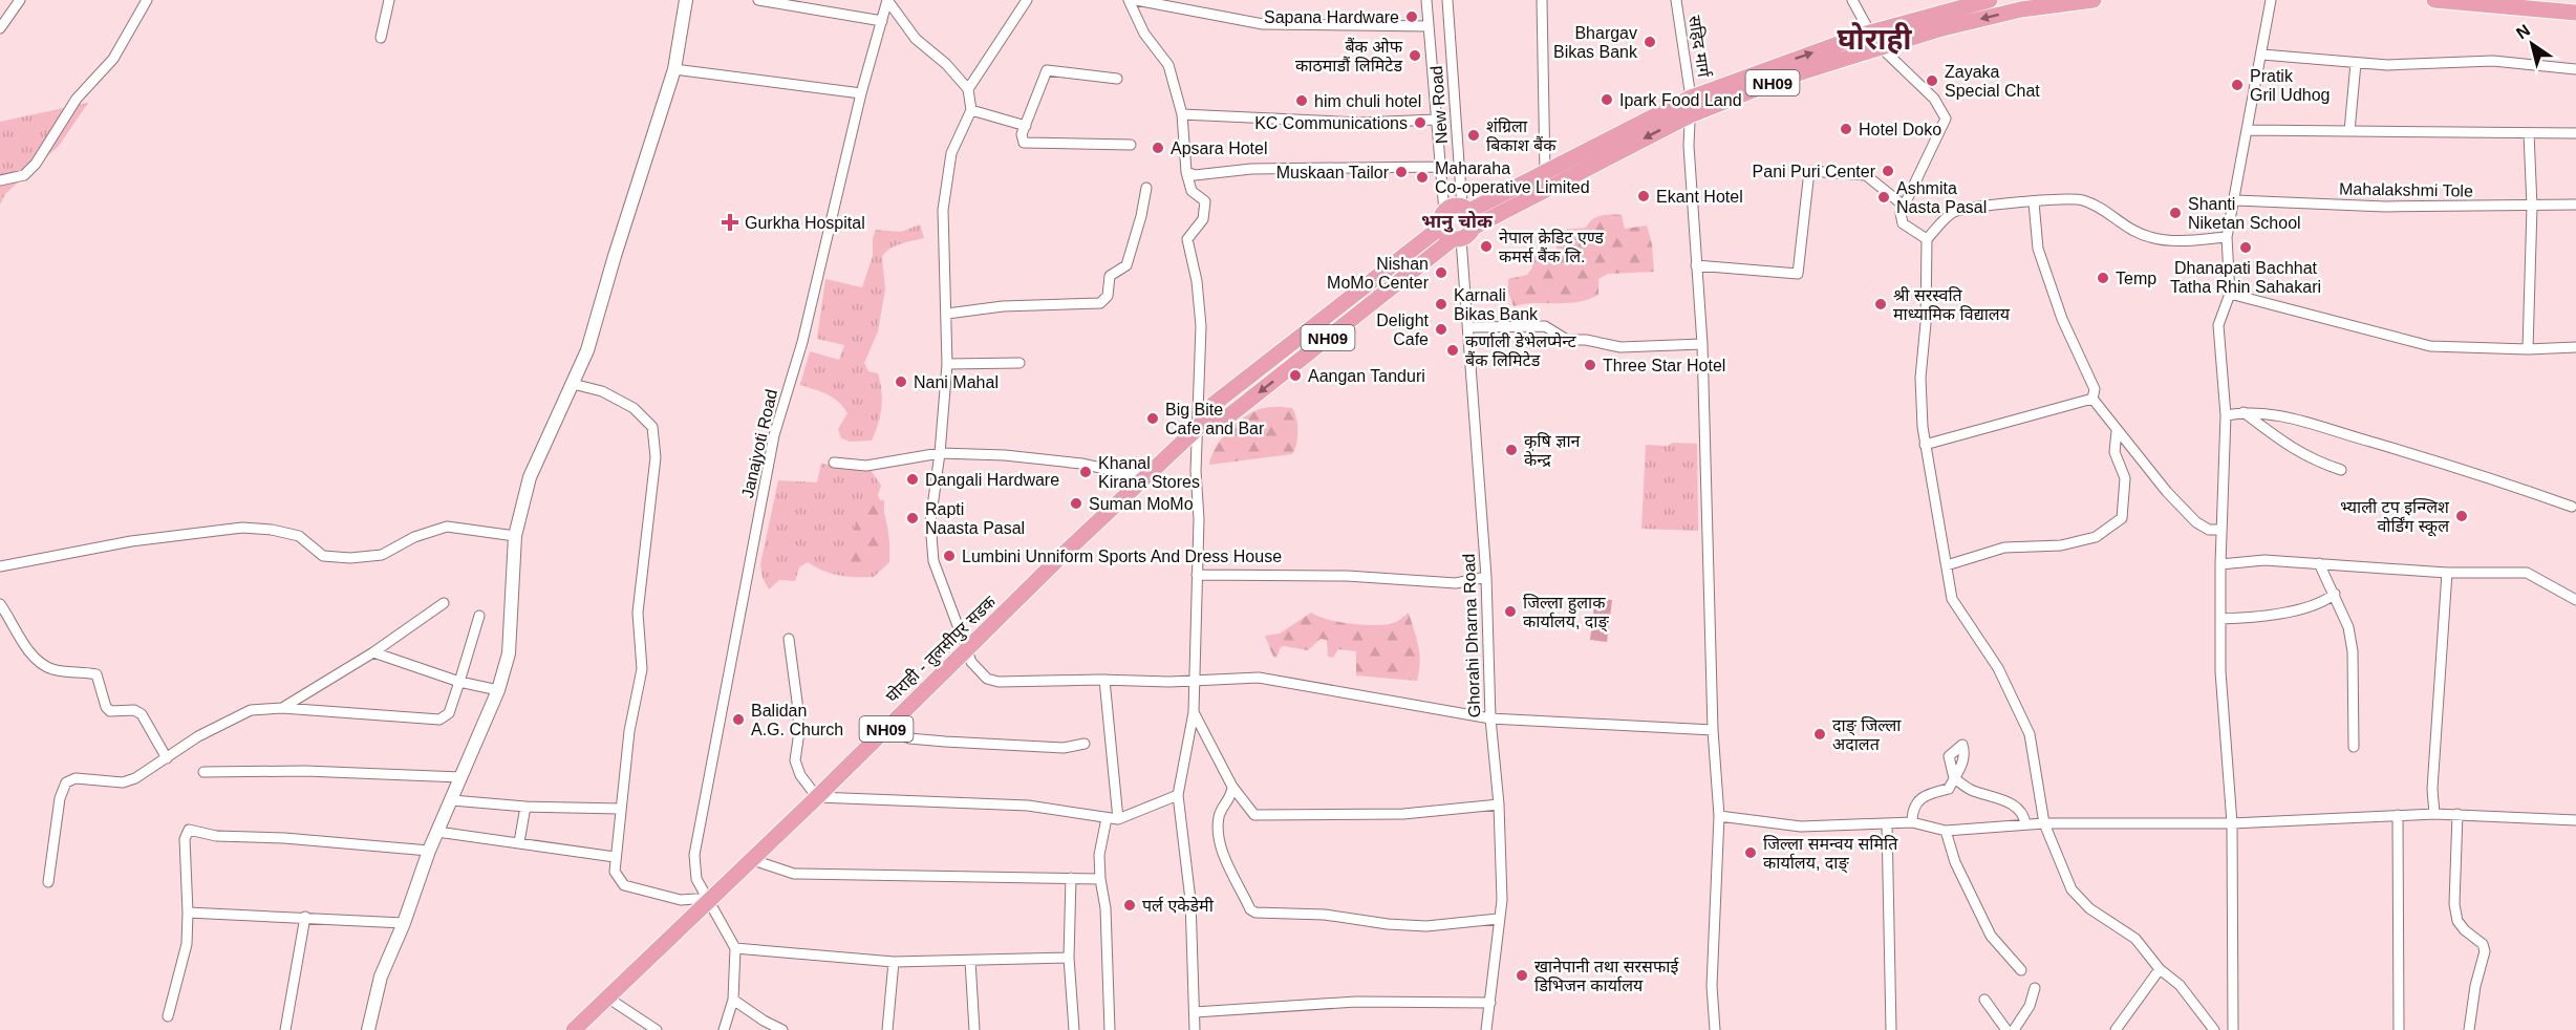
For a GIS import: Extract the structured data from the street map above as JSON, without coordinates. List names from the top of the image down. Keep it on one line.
{"streets":{"main road":["NH09","घोराही - तुलसीपुर सडक"],"street":["सहिद मार्ग","New Road","Mahalakshmi Tole","Janajyoti Road","Ghorahi Dharna Road"]},"crossings":[["सहिद मार्ग","NH09"],["NH09","New Road"],["NH09","Ghorahi Dharna Road"],["NH09","घोराही - तुलसीपुर सडक"],["New Road","Ghorahi Dharna Road"],["New Road","घोराही - तुलसीपुर सडक"],["Janajyoti Road","घोराही - तुलसीपुर सडक"],["Ghorahi Dharna Road","घोराही - तुलसीपुर सडक"]],"districts":["घोराही","भानु चोक"],"places":{"other":["Sapana Hardware","Bhargav Bikas Bank","बैंक ओफ काठमाडौं लिमिटेड","Zayaka Special Chat","Pratik Gril Udhog","Ipark Food Land","him chuli hotel","KC Communications","Hotel Doko","शंग्रिला बिकाश बैंक","Apsara Hotel","Pani Puri Center","Muskaan Tailor","Maharaha Co-operative Limited","Ekant Hotel","Ashmita Nasta Pasal","Shanti Niketan School","नेपाल क्रेडिट एण्ड कमर्स बैंक लि.","Dhanapati Bachhat Tatha Rhin Sahakari","Nishan MoMo Center","Temp","Karnali Bikas Bank","श्री सरस्वति माध्यामिक विद्यालय","Delight Cafe","कर्णाली डेभेलप्मेन्ट बैंक लिमिटेड","Three Star Hotel","Aangan Tanduri","Nani Mahal","Big Bite Cafe and Bar","कृषि ज्ञान केन्द्र","Khanal Kirana Stores","Dangali Hardware","Suman MoMo","भ्याली टप इन्ग्लिश वोर्डिंग स्कूल","Rapti Naasta Pasal","Lumbini Unniform Sports And Dress House","जिल्ला हुलाक कार्यालय, दाङ्","Balidan A.G. Church","दाङ् जिल्ला अदालत","जिल्ला समन्वय समिति कार्यालय, दाङ्","पर्ल एकेडेमी","खानेपानी तथा सरसफाई डिभिजन कार्यालय"],"health":["Gurkha Hospital"]},"north":"top left"}
